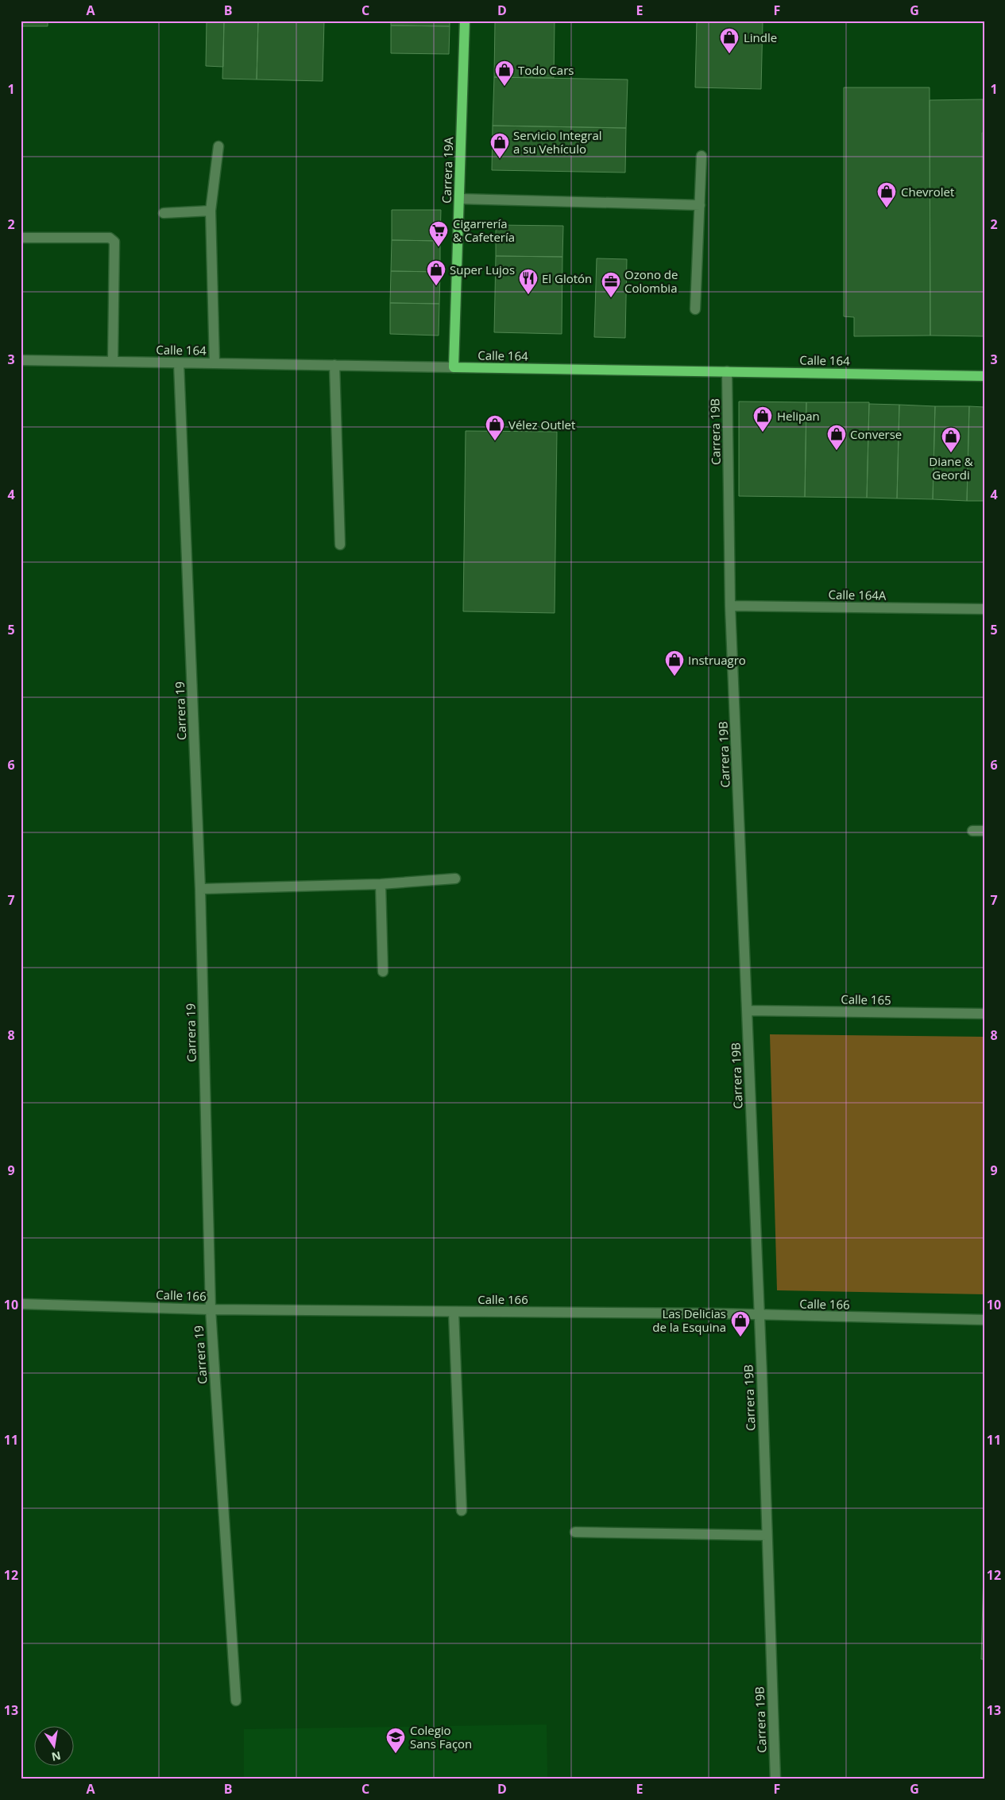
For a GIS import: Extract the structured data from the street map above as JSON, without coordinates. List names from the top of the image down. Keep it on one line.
{"streets":{"main road":["Carrera 19A","Calle 164"],"street":["Carrera 19B","Calle 164A","Carrera 19","Calle 165","Calle 166"]},"crossings":[["Carrera 19A","Calle 164"],["Calle 164","Carrera 19B"],["Calle 164","Carrera 19"],["Carrera 19B","Calle 164A"],["Carrera 19B","Calle 165"],["Carrera 19B","Calle 166"],["Carrera 19","Calle 166"]],"places":{"shop":["Lindle","Todo Cars","Servicio Integral a su Vehículo","Chevrolet","Super Lujos","Helipan","Vélez Outlet","Converse","Diane & Geordi","Instruagro","Las Delicias de la Esquina"],"supermarket":["Cigarrería & Cafetería"],"restaurant":["El Glotón"],"office":["Ozono de Colombia"],"school or university":["Colegio Sans Façon"]},"north":"bottom","grid":{"columns":["A","B","C","D","E","F","G"],"rows":["1","2","3","4","5","6","7","8","9","10","11","12","13"]}}
